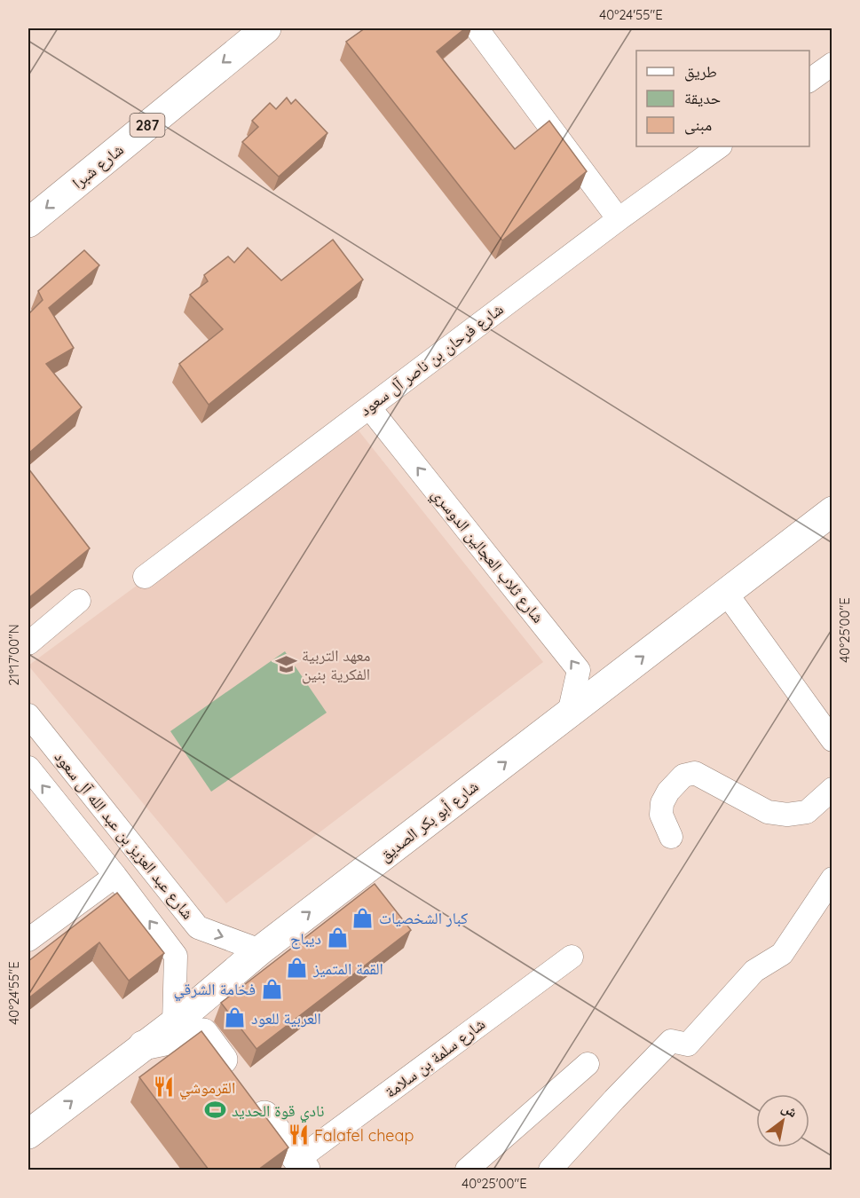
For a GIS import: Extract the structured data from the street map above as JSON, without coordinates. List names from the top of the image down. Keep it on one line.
{"streets":{"main road":["287","شارع شبرا","شارع أبو بكر الصديق"],"street":["شارع فرحان بن ناصر آل سعود","شارع ثلاب العجالين الدوسري","شارع عبد العزيز بن عبد الله آل سعود","شارع سلمة بن سلامة"]},"crossings":[["شارع فرحان بن ناصر آل سعود","شارع ثلاب العجالين الدوسري"],["شارع ثلاب العجالين الدوسري","شارع أبو بكر الصديق"],["شارع أبو بكر الصديق","شارع عبد العزيز بن عبد الله آل سعود"]],"one_way":["شارع شبرا","شارع ثلاب العجالين الدوسري","شارع أبو بكر الصديق"],"places":{"school or university":["معهد التربية الفكرية بنين"],"shop":["كبار الشخصيات","ديباج","القمة المتميز","فخامة الشرقي","العربية للعود"],"restaurant":["القرموشي","Falafel cheap"],"sports":["نادي قوة الحديد"]},"legend":["طريق","حديقة","مبنى"],"north":"top right","coordinates":["40°24'55\"E","40°25'00\"E","21°17'00\"N"]}
